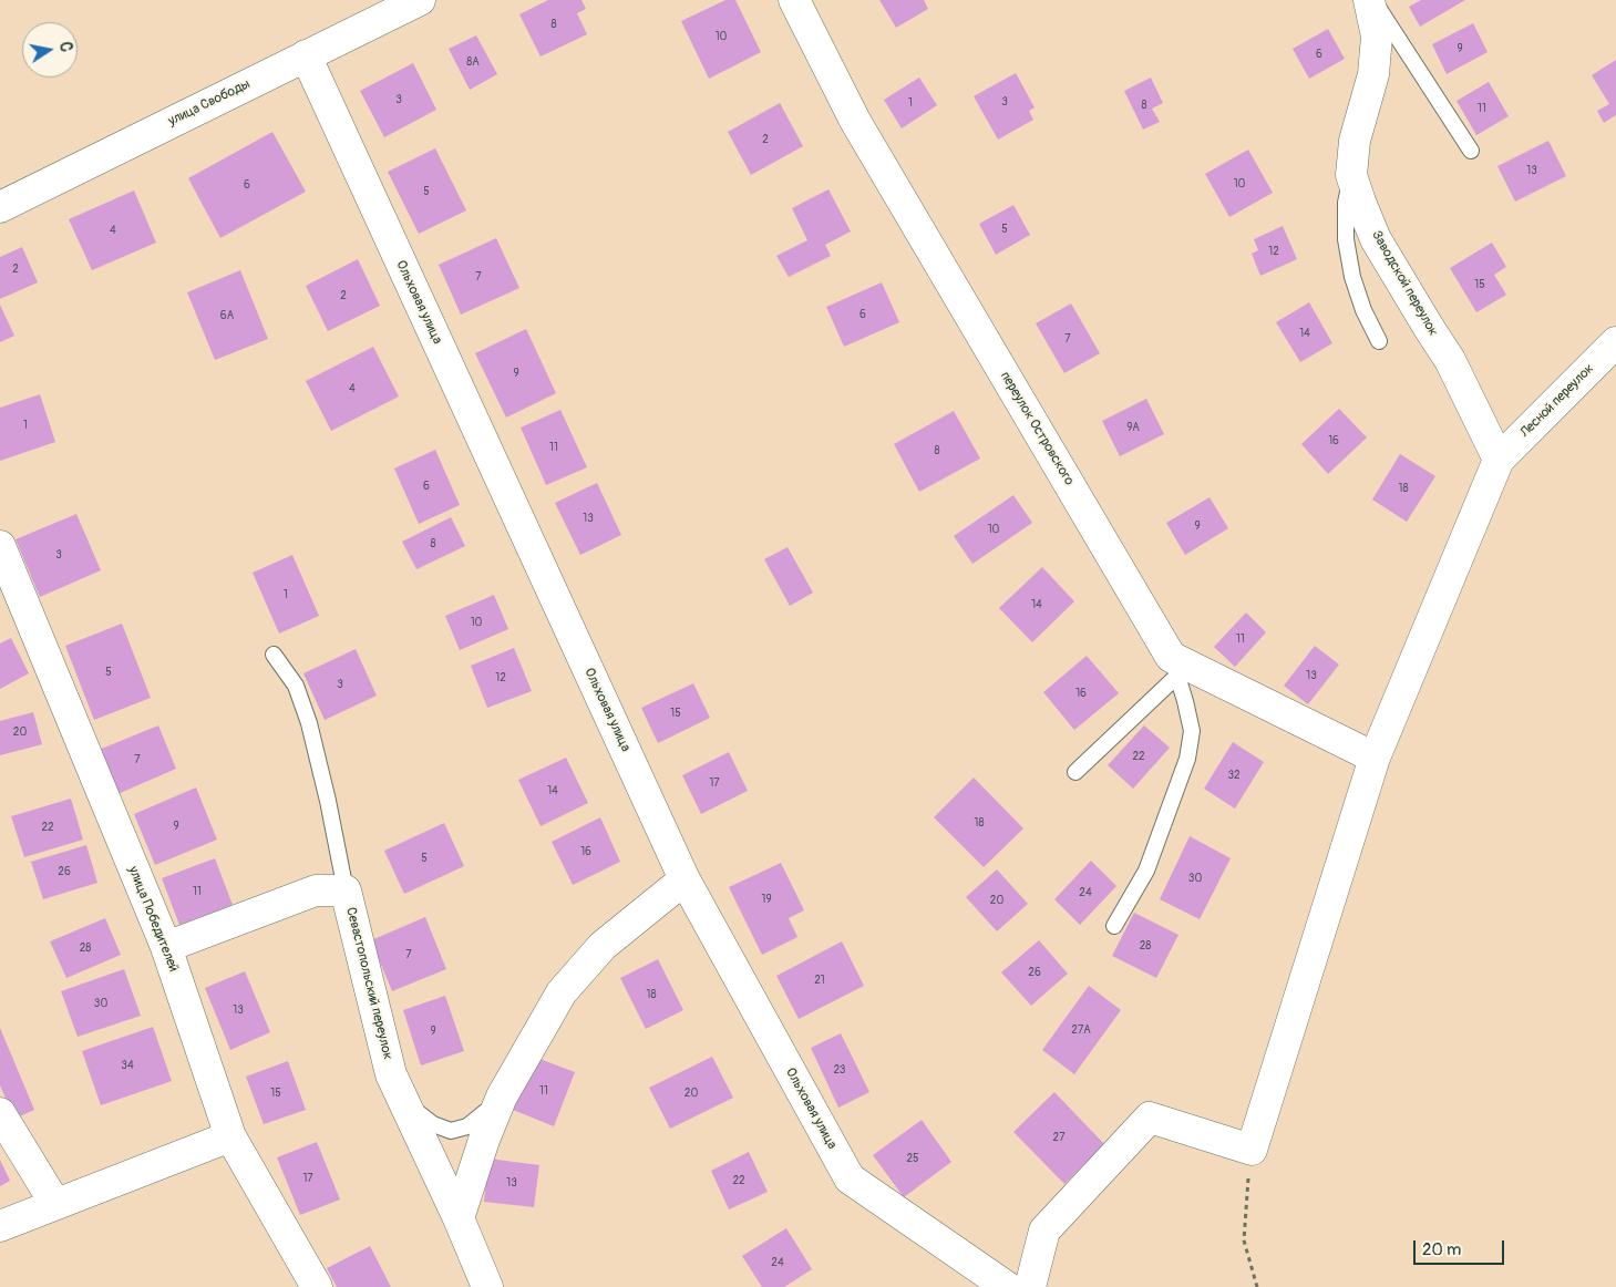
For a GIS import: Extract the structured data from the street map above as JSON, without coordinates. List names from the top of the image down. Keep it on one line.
{"streets":{"street":["улица Свободы","Заводской переулок","Ольховая улица","Лесной переулок","переулок Островского","улица Победителей","Севастопольский переулок"]},"crossings":[["улица Свободы","Ольховая улица"],["Заводской переулок","Лесной переулок"],["улица Победителей","Севастопольский переулок"]],"house_numbers":["8","10","9","6","8А","3","3","1","8","11","2","13","10","6","5","5","4","12","2","7","15","2","6","6А","14","7","9","4","1","9А","16","11","8","6","18","13","9","10","8","3","1","14","10","11","5","13","12","3","16","15","20","22","7","32","17","14","18","9","22","16","5","26","30","11","24","19","20","28","28","7","26","21","18","30","13","27А","9","34","23","11","15","20","27","25","17","22","13","24"],"scale_bar":"20 m","north":"right"}
